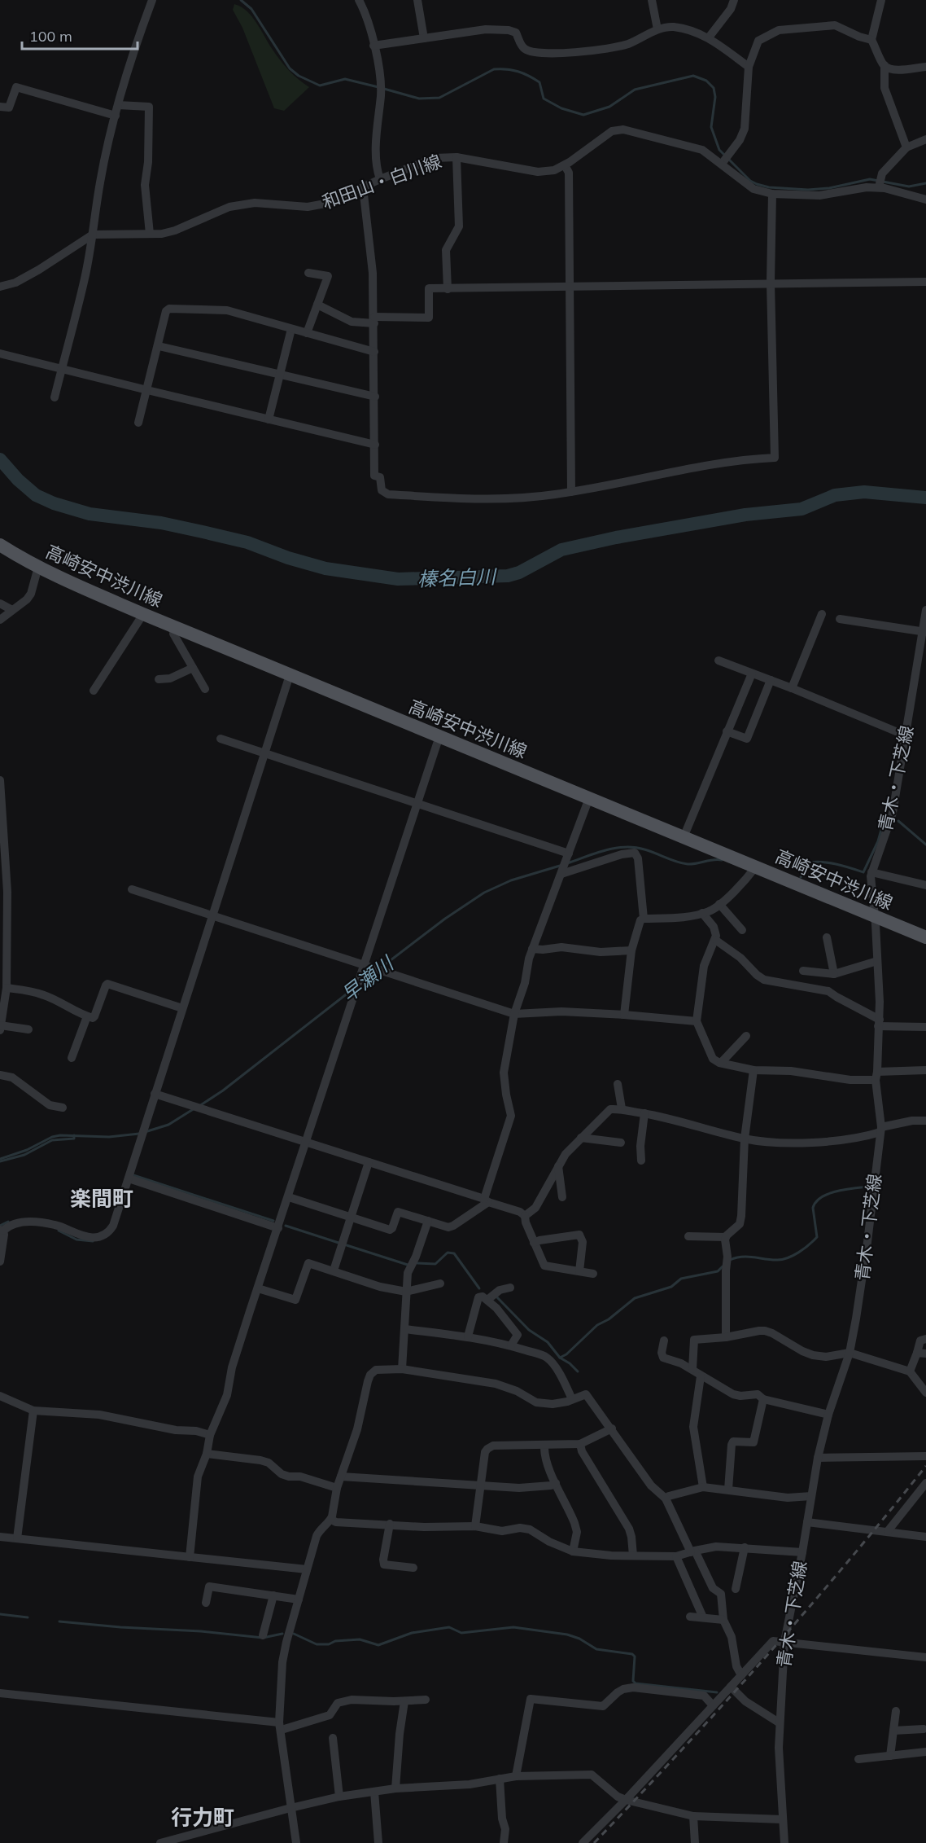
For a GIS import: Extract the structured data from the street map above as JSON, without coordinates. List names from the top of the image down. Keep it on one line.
{"streets":{"main road":["高崎安中渋川線"],"street":["和田山・白川線","青木・下芝線"]},"crossings":[["高崎安中渋川線","青木・下芝線"]],"districts":["楽間町","行力町"],"water":["榛名白川","早瀬川"],"scale_bar":"100 m"}
